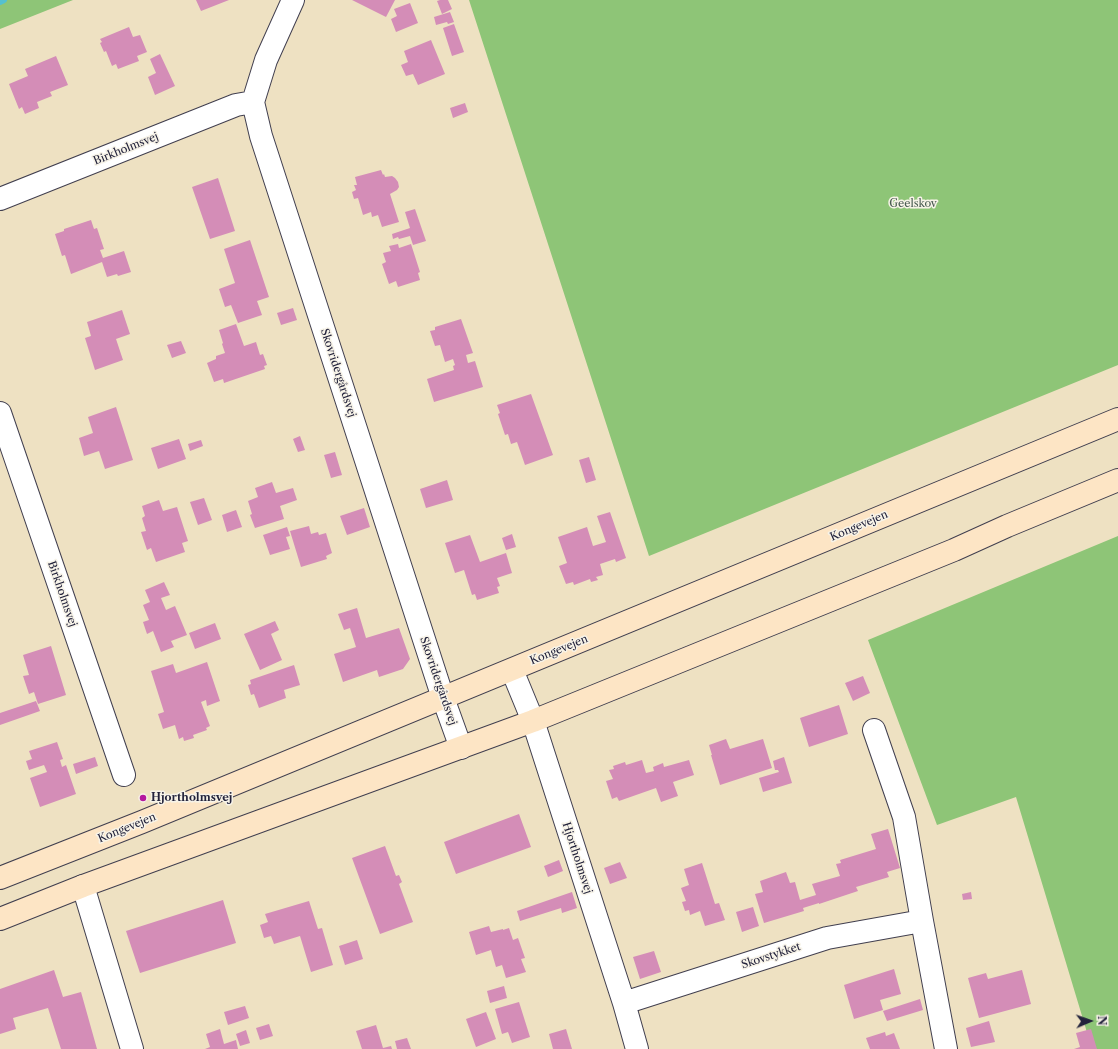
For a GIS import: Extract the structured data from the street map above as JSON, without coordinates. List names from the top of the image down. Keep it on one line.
{"streets":{"main road":["Kongevejen"],"street":["Birkholmsvej","Skovridergårdsvej","Hjortholmsvej","Skovstykket"]},"crossings":[["Birkholmsvej","Skovridergårdsvej"],["Skovridergårdsvej","Kongevejen"],["Kongevejen","Hjortholmsvej"],["Hjortholmsvej","Skovstykket"]],"parks":["Geelskov"],"places":["Hjortholmsvej"],"north":"right"}
